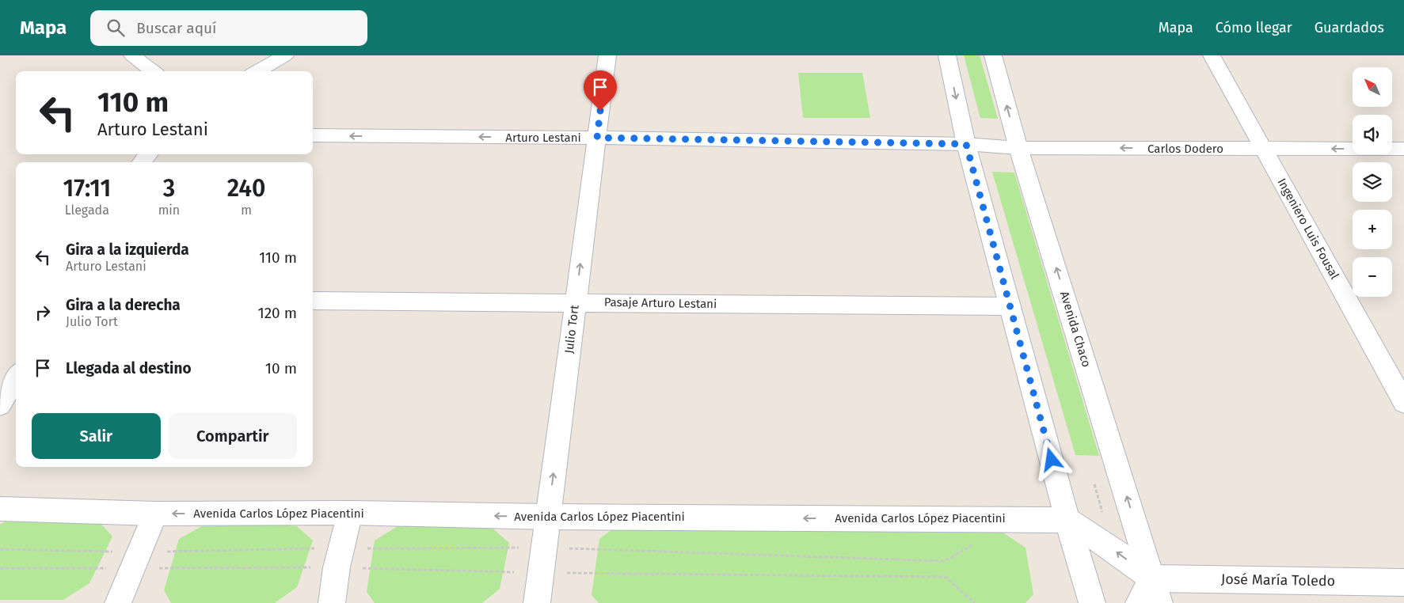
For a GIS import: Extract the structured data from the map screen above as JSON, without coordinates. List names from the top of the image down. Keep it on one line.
{"streets":{"street":["Arturo Lestani","Carlos Dodero","Ingeniero Luis Fousal","Pasaje Arturo Lestani","Julio Tort","Avenida Chaco","Avenida Carlos López Piacentini","José María Toledo"]},"crossings":[["Arturo Lestani","Carlos Dodero"],["Arturo Lestani","Julio Tort"],["Carlos Dodero","Ingeniero Luis Fousal"],["Carlos Dodero","Avenida Chaco"],["Pasaje Arturo Lestani","Julio Tort"],["Julio Tort","Avenida Carlos López Piacentini"],["Avenida Chaco","José María Toledo"]],"one_way":["Arturo Lestani","Carlos Dodero","Julio Tort","Avenida Carlos López Piacentini"],"north":"top left","page":{"header":"Mapa","search":"Buscar aquí","nav":["Mapa","Cómo llegar","Guardados"],"map_buttons":["+","−"],"turn":["110 m","Arturo Lestani"],"eta":["17:11","Llegada","3","min","240","m"],"list":[{"name":"Gira a la izquierda","note":"Arturo Lestani","value":"110 m"},{"name":"Gira a la derecha","note":"Julio Tort","value":"120 m"},{"name":"Llegada al destino","value":"10 m"}],"buttons":["Salir","Compartir"]}}
